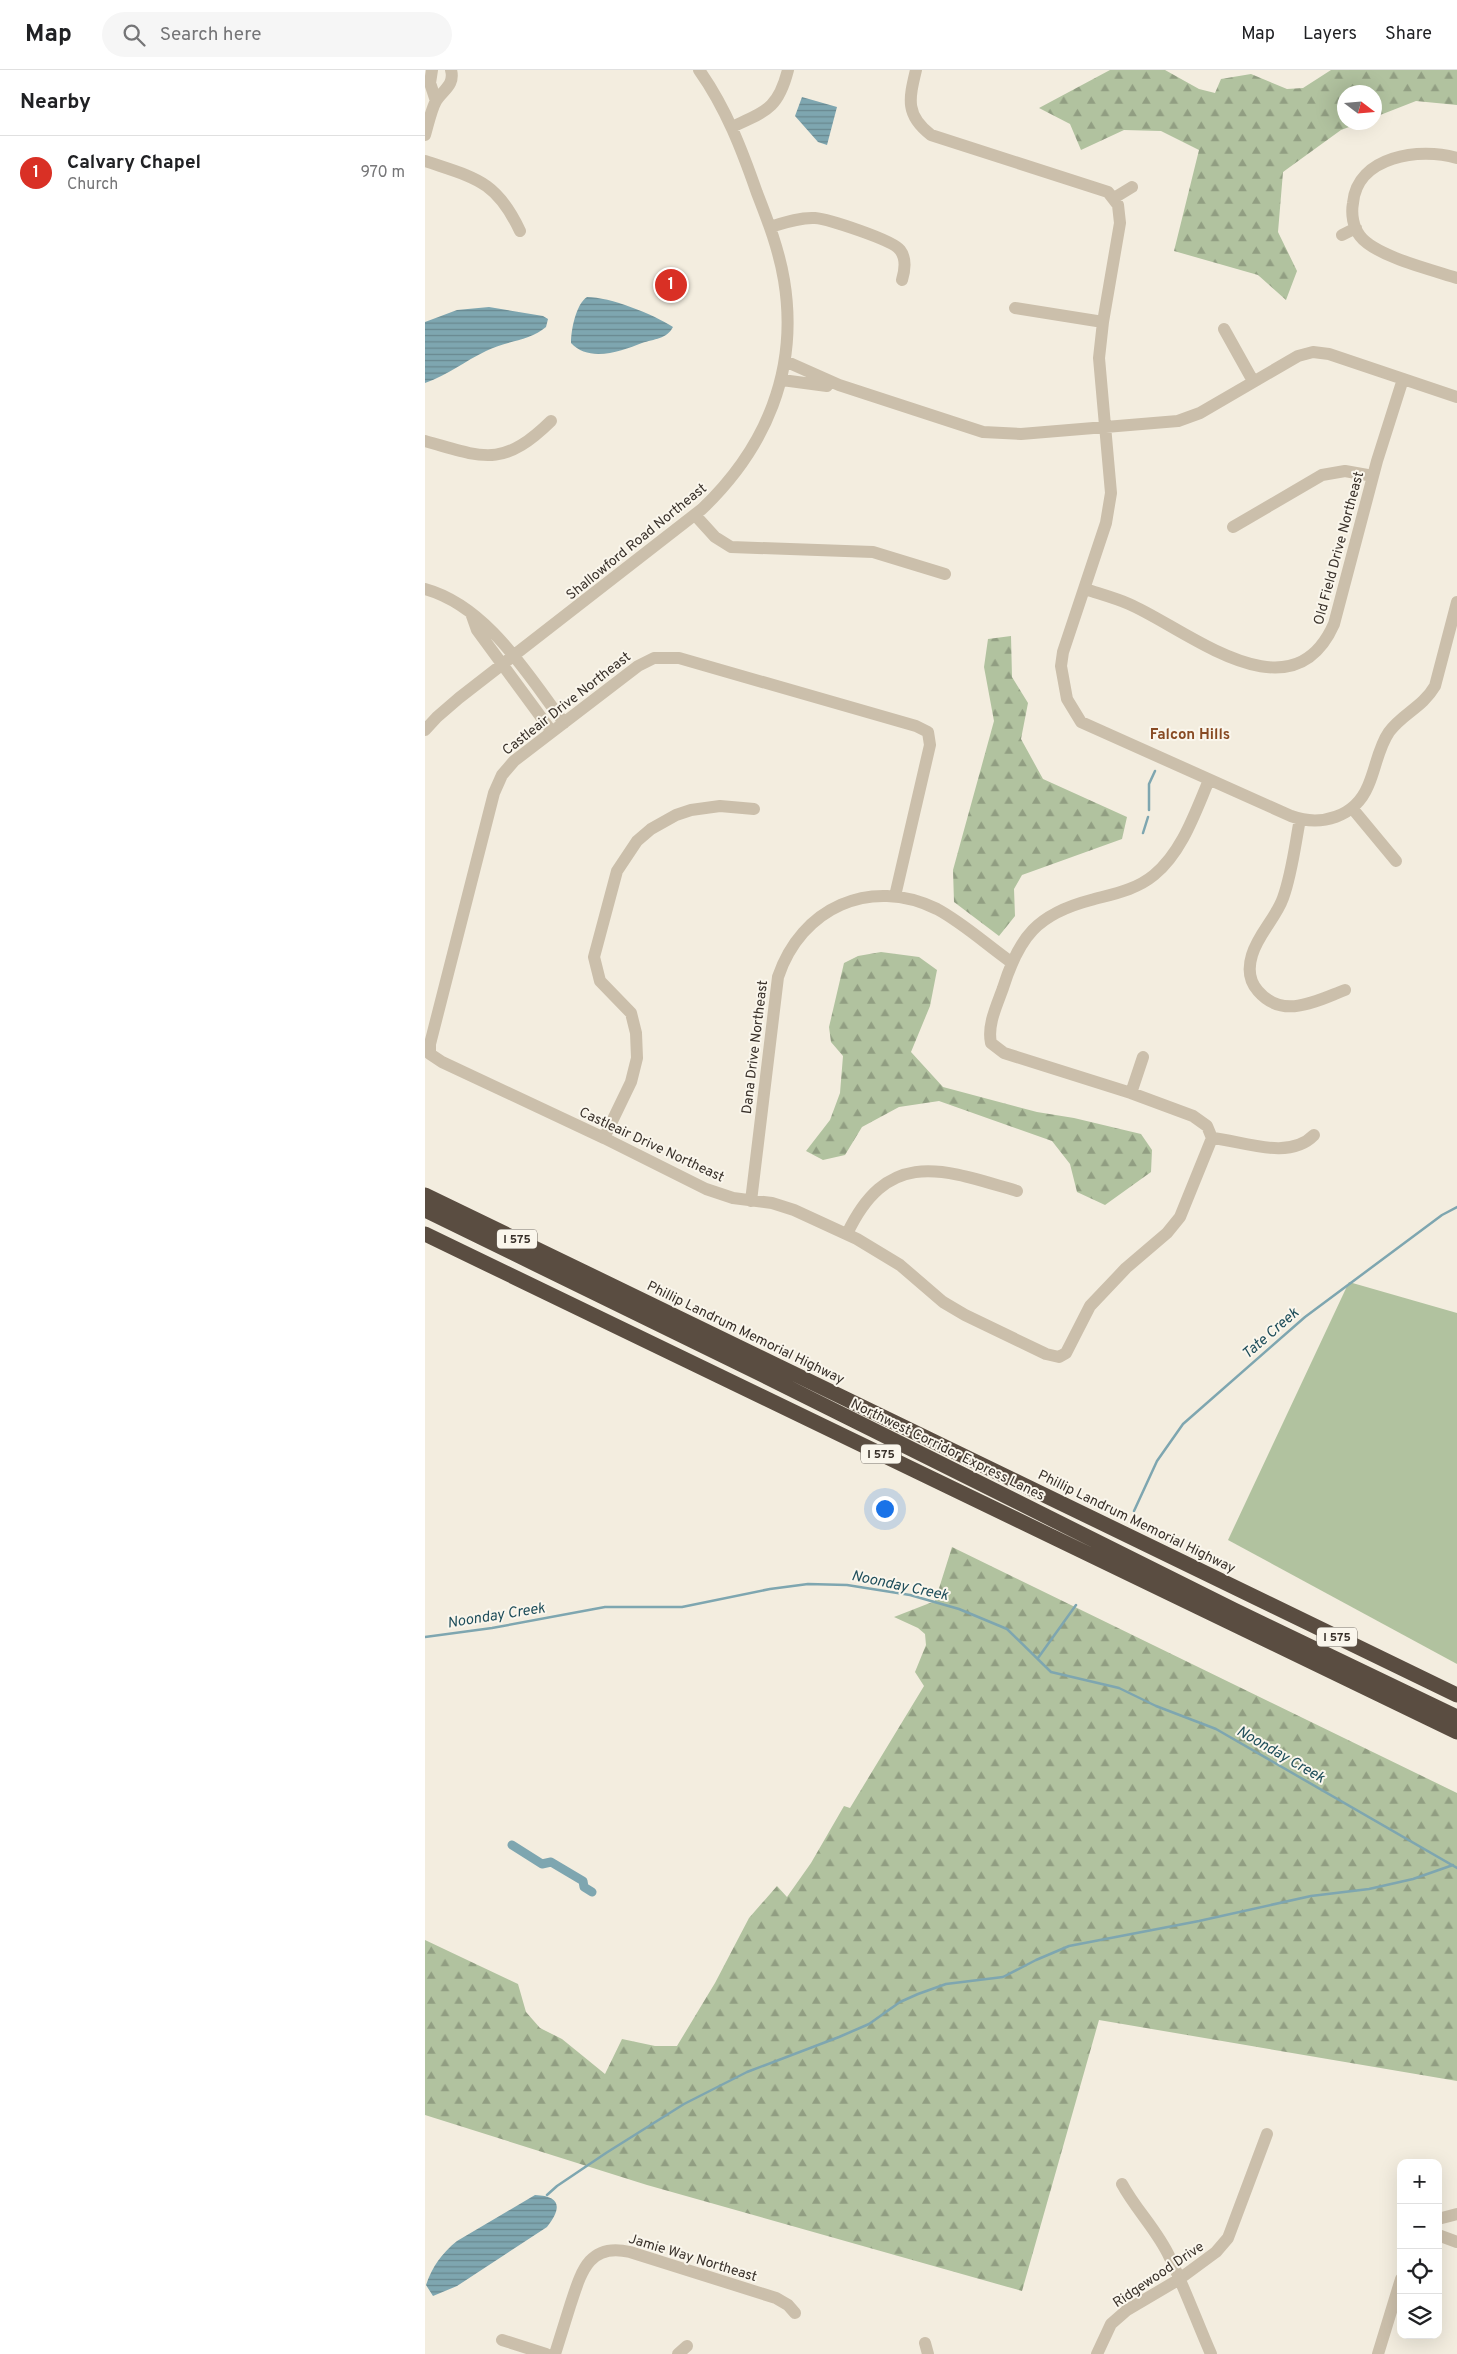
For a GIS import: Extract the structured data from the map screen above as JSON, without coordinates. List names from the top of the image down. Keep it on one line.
{"streets":{"highway":["I 575","Phillip Landrum Memorial Highway","Northwest Corridor Express Lanes"],"street":["Shallowford Road Northeast","Old Field Drive Northeast","Castleair Drive Northeast","Dana Drive Northeast","Jamie Way Northeast","Ridgewood Drive"]},"crossings":[["Castleair Drive Northeast","Dana Drive Northeast"]],"districts":["Falcon Hills"],"water":["Tate Creek","Noonday Creek"],"north":"right","page":{"header":"Map","search":"Search here","nav":["Map","Layers","Share"],"heading":"Nearby","list":[{"mark":"1","name":"Calvary Chapel","note":"Church","value":"970 m"}],"pins":"1","map_buttons":["+","−"]}}
